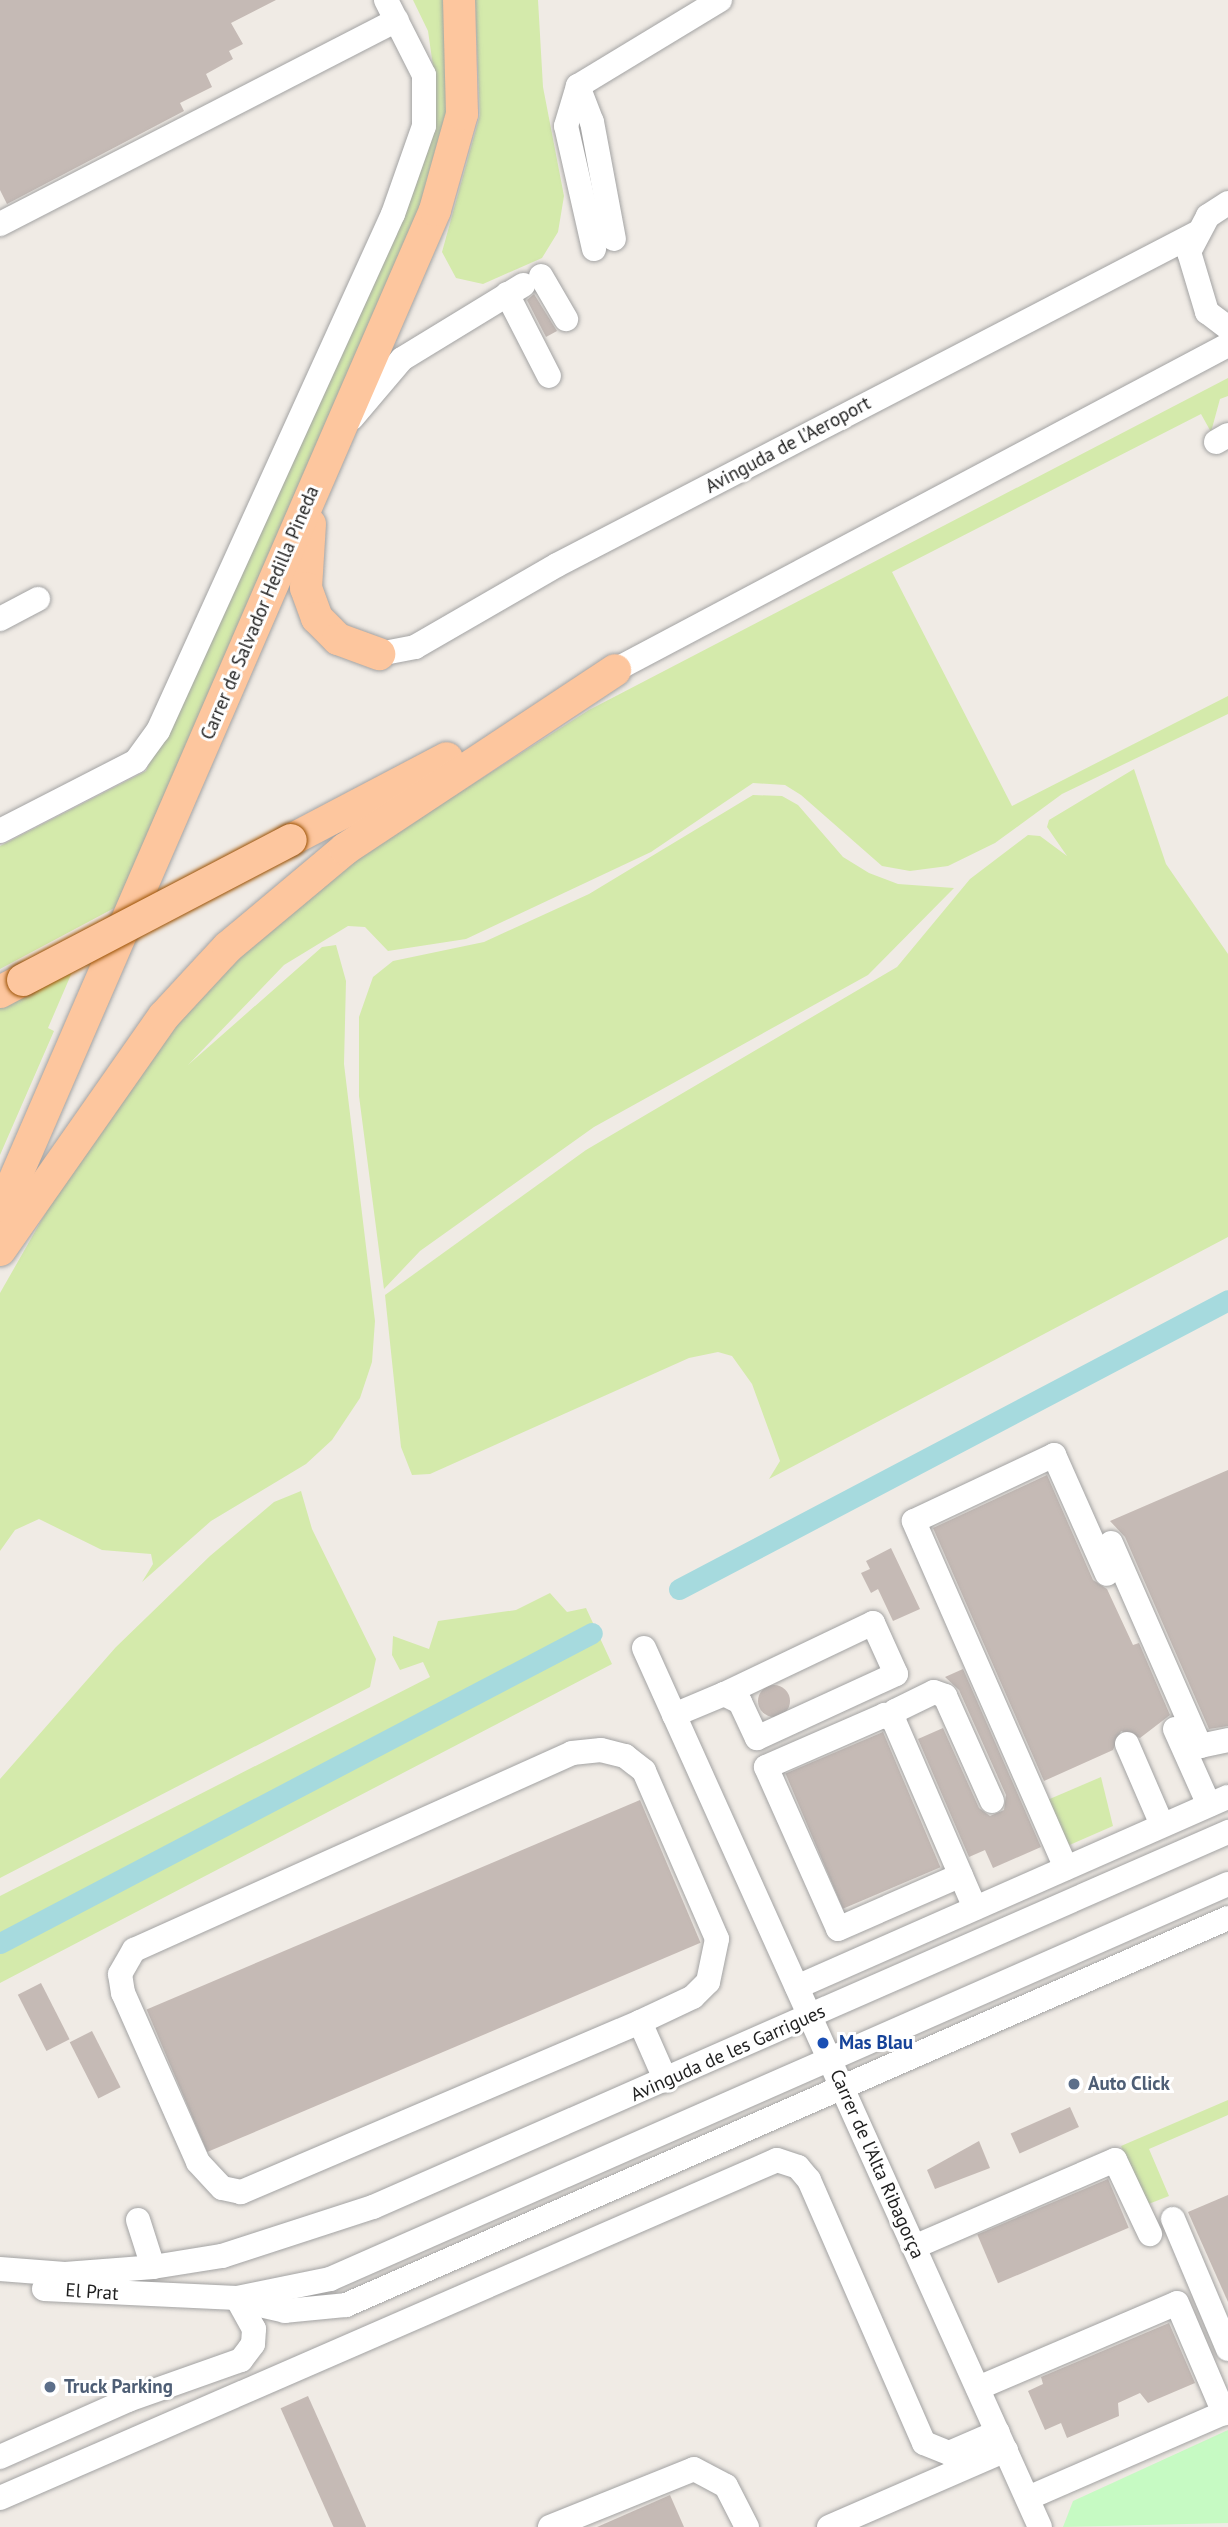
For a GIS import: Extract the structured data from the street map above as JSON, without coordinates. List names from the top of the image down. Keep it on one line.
{"streets":{"main road":["Carrer de Salvador Hedilla Pineda"],"street":["Avinguda de l'Aeroport","Avinguda de les Garrigues","Carrer de l'Alta Ribagorça","El Prat"]},"crossings":[["Avinguda de les Garrigues","Carrer de l'Alta Ribagorça"]],"places":["Mas Blau","Auto Click","Truck Parking"]}
